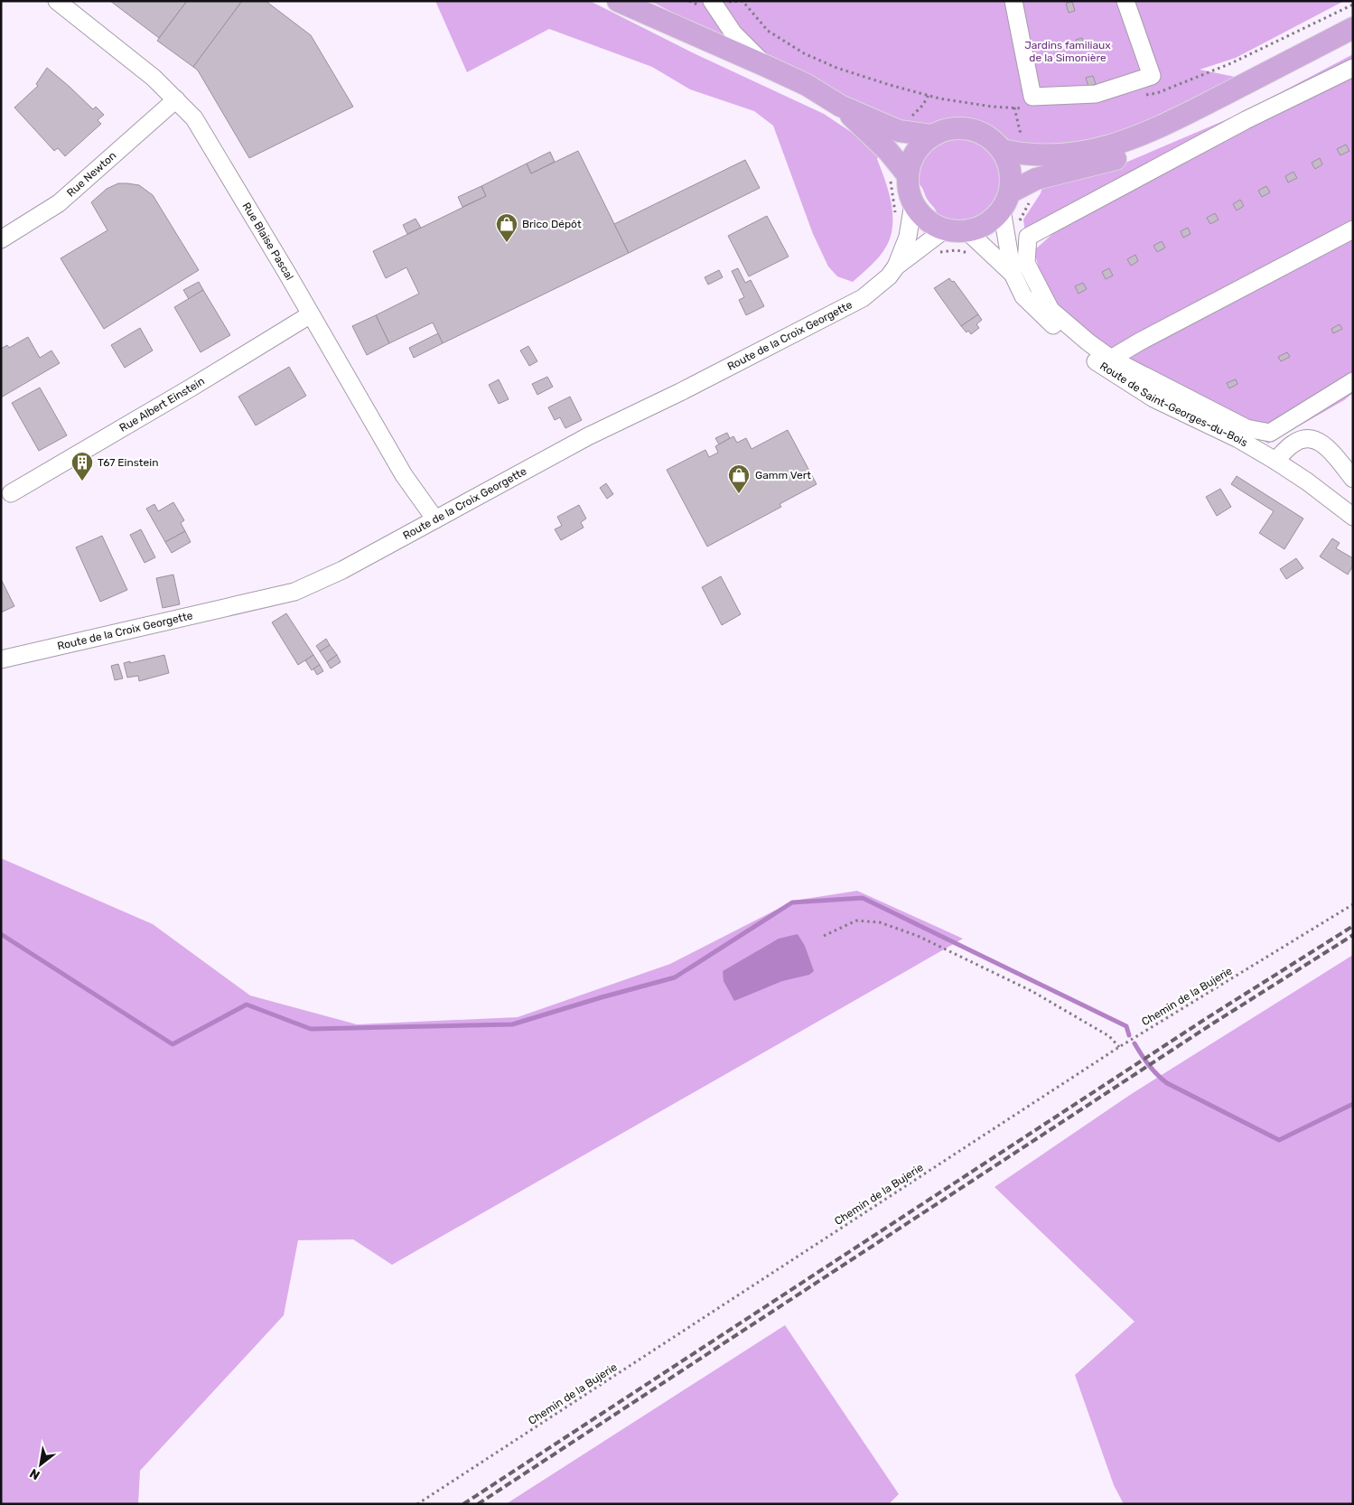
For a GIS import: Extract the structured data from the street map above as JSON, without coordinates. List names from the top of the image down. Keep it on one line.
{"streets":{"street":["Rue Newton","Rue Blaise Pascal","Route de la Croix Georgette","Rue Albert Einstein","Route de Saint-Georges-du-Bois"],"path":["Chemin de la Bujerie"]},"crossings":[["Rue Newton","Rue Blaise Pascal"],["Rue Blaise Pascal","Route de la Croix Georgette"],["Rue Blaise Pascal","Rue Albert Einstein"],["Route de la Croix Georgette","Route de Saint-Georges-du-Bois"]],"parks":["Jardins familiaux de la Simonière"],"places":{"shop":["Brico Dépôt","Gamm Vert"],"building":["T67 Einstein"]},"north":"bottom left"}
